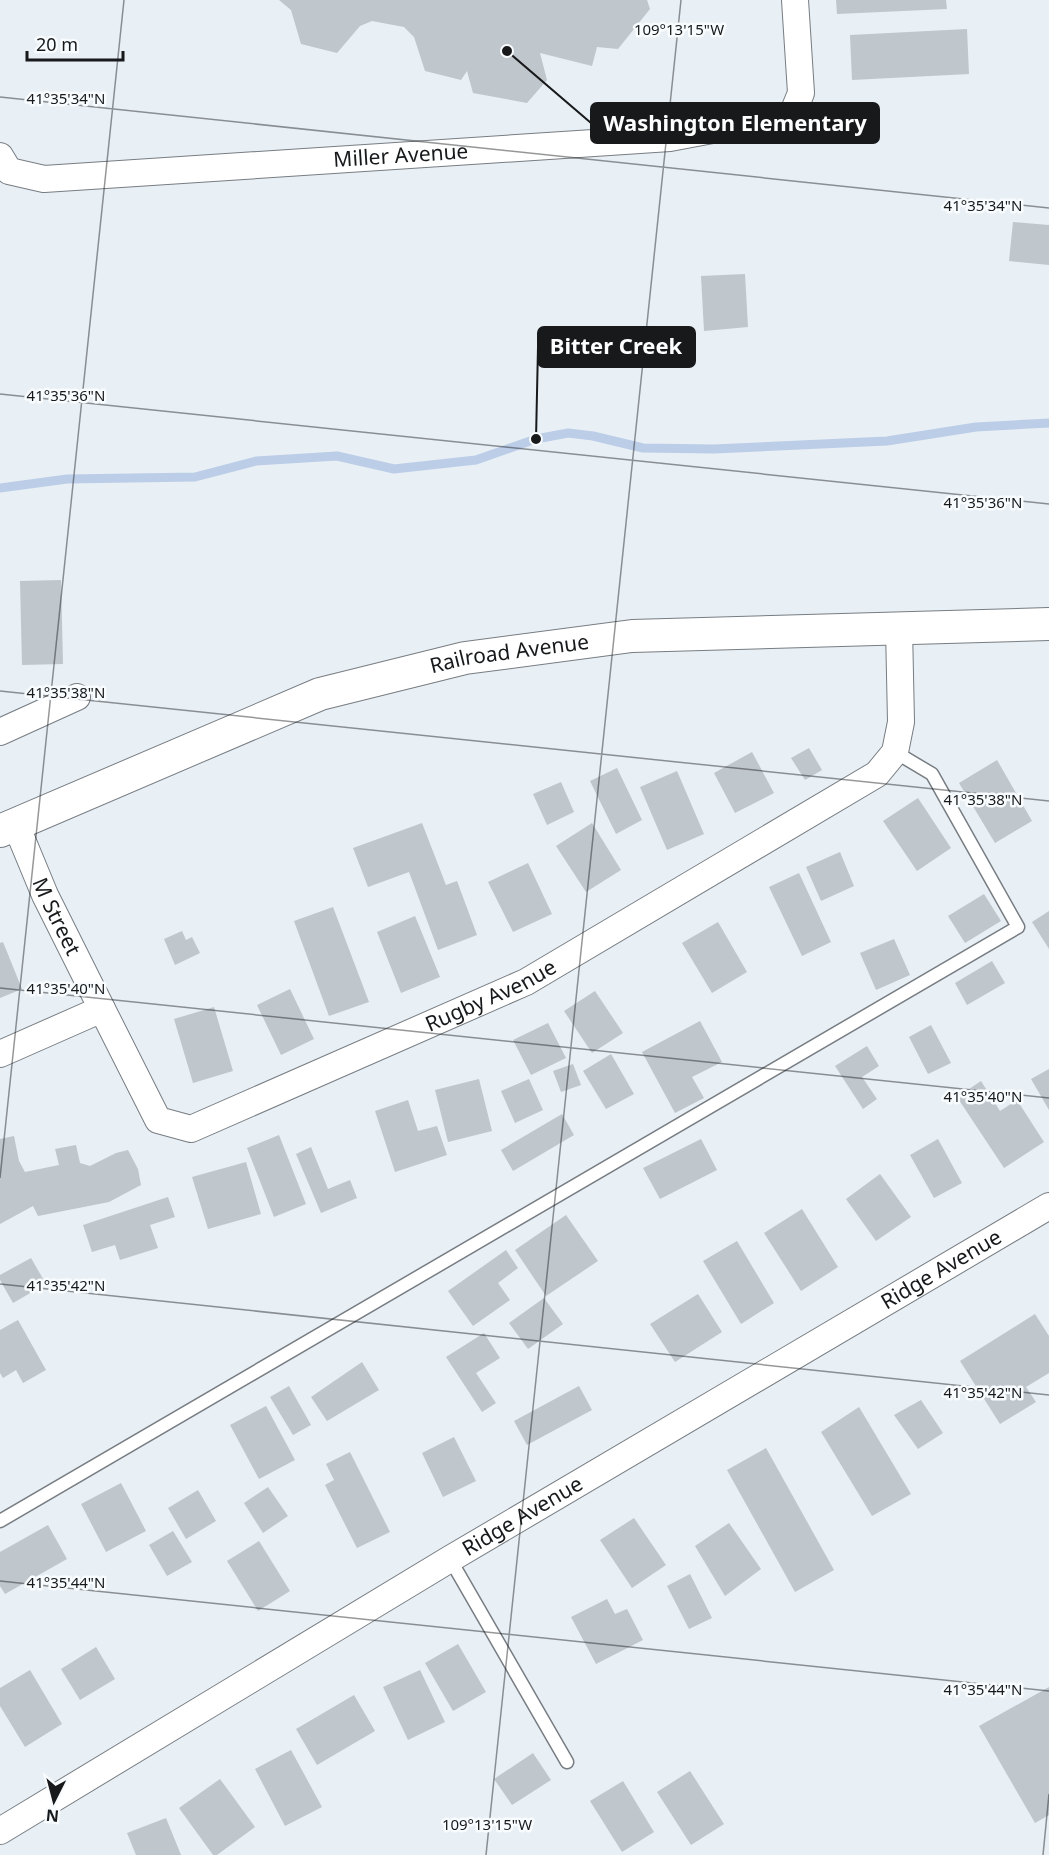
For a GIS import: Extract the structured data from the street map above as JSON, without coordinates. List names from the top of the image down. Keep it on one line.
{"streets":{"street":["Miller Avenue","Railroad Avenue","M Street","Rugby Avenue","Ridge Avenue"]},"crossings":[["Railroad Avenue","M Street"],["Railroad Avenue","Rugby Avenue"],["M Street","Rugby Avenue"]],"places":["Washington Elementary","Bitter Creek"],"scale_bar":"20 m","north":"bottom","coordinates":["109°13'15\"W","41°35'34\"N","41°35'36\"N","41°35'38\"N","41°35'40\"N","41°35'42\"N","41°35'44\"N"]}
